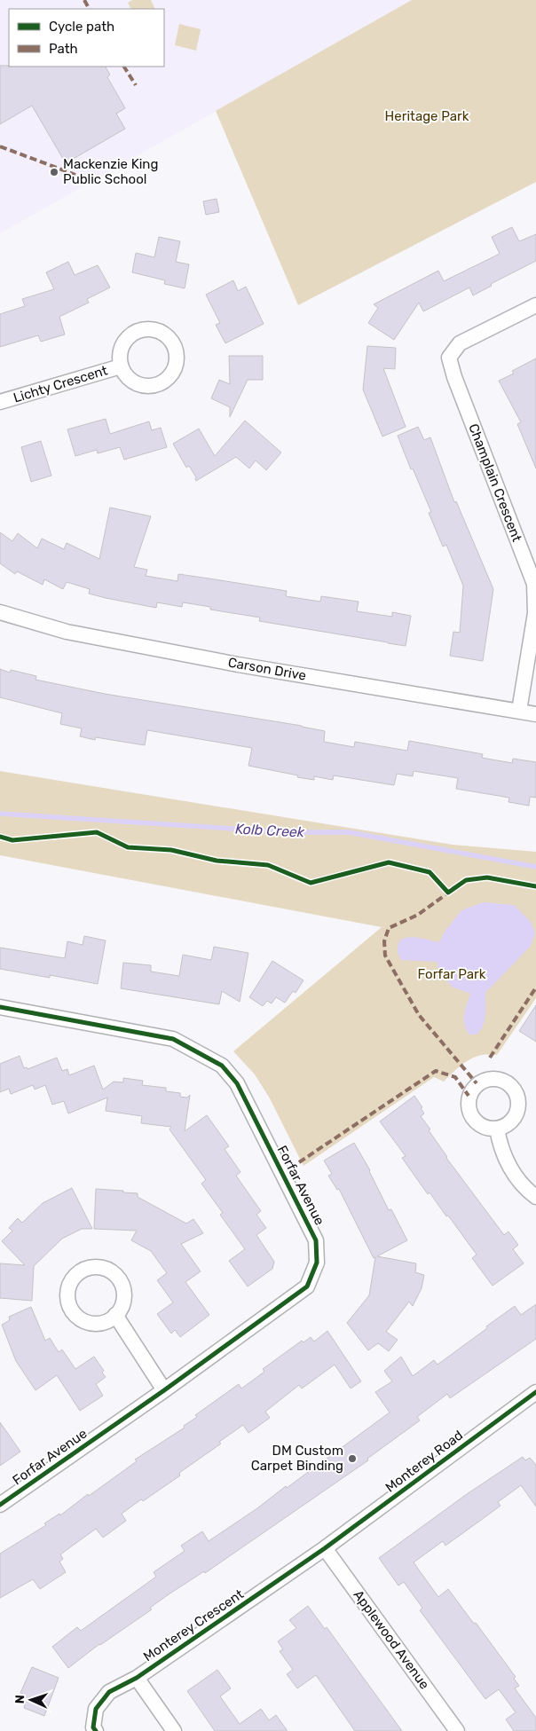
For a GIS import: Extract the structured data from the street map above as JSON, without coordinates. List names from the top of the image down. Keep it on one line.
{"streets":{"street":["Lichty Crescent","Champlain Crescent","Carson Drive","Forfar Avenue","Monterey Road","Monterey Crescent","Applewood Avenue"]},"crossings":[["Champlain Crescent","Carson Drive"],["Monterey Road","Monterey Crescent"],["Monterey Road","Applewood Avenue"],["Monterey Crescent","Applewood Avenue"]],"water":["Kolb Creek"],"parks":["Heritage Park","Forfar Park"],"places":["Mackenzie King Public School","DM Custom Carpet Binding"],"legend":["Cycle path","Path"],"north":"left"}
